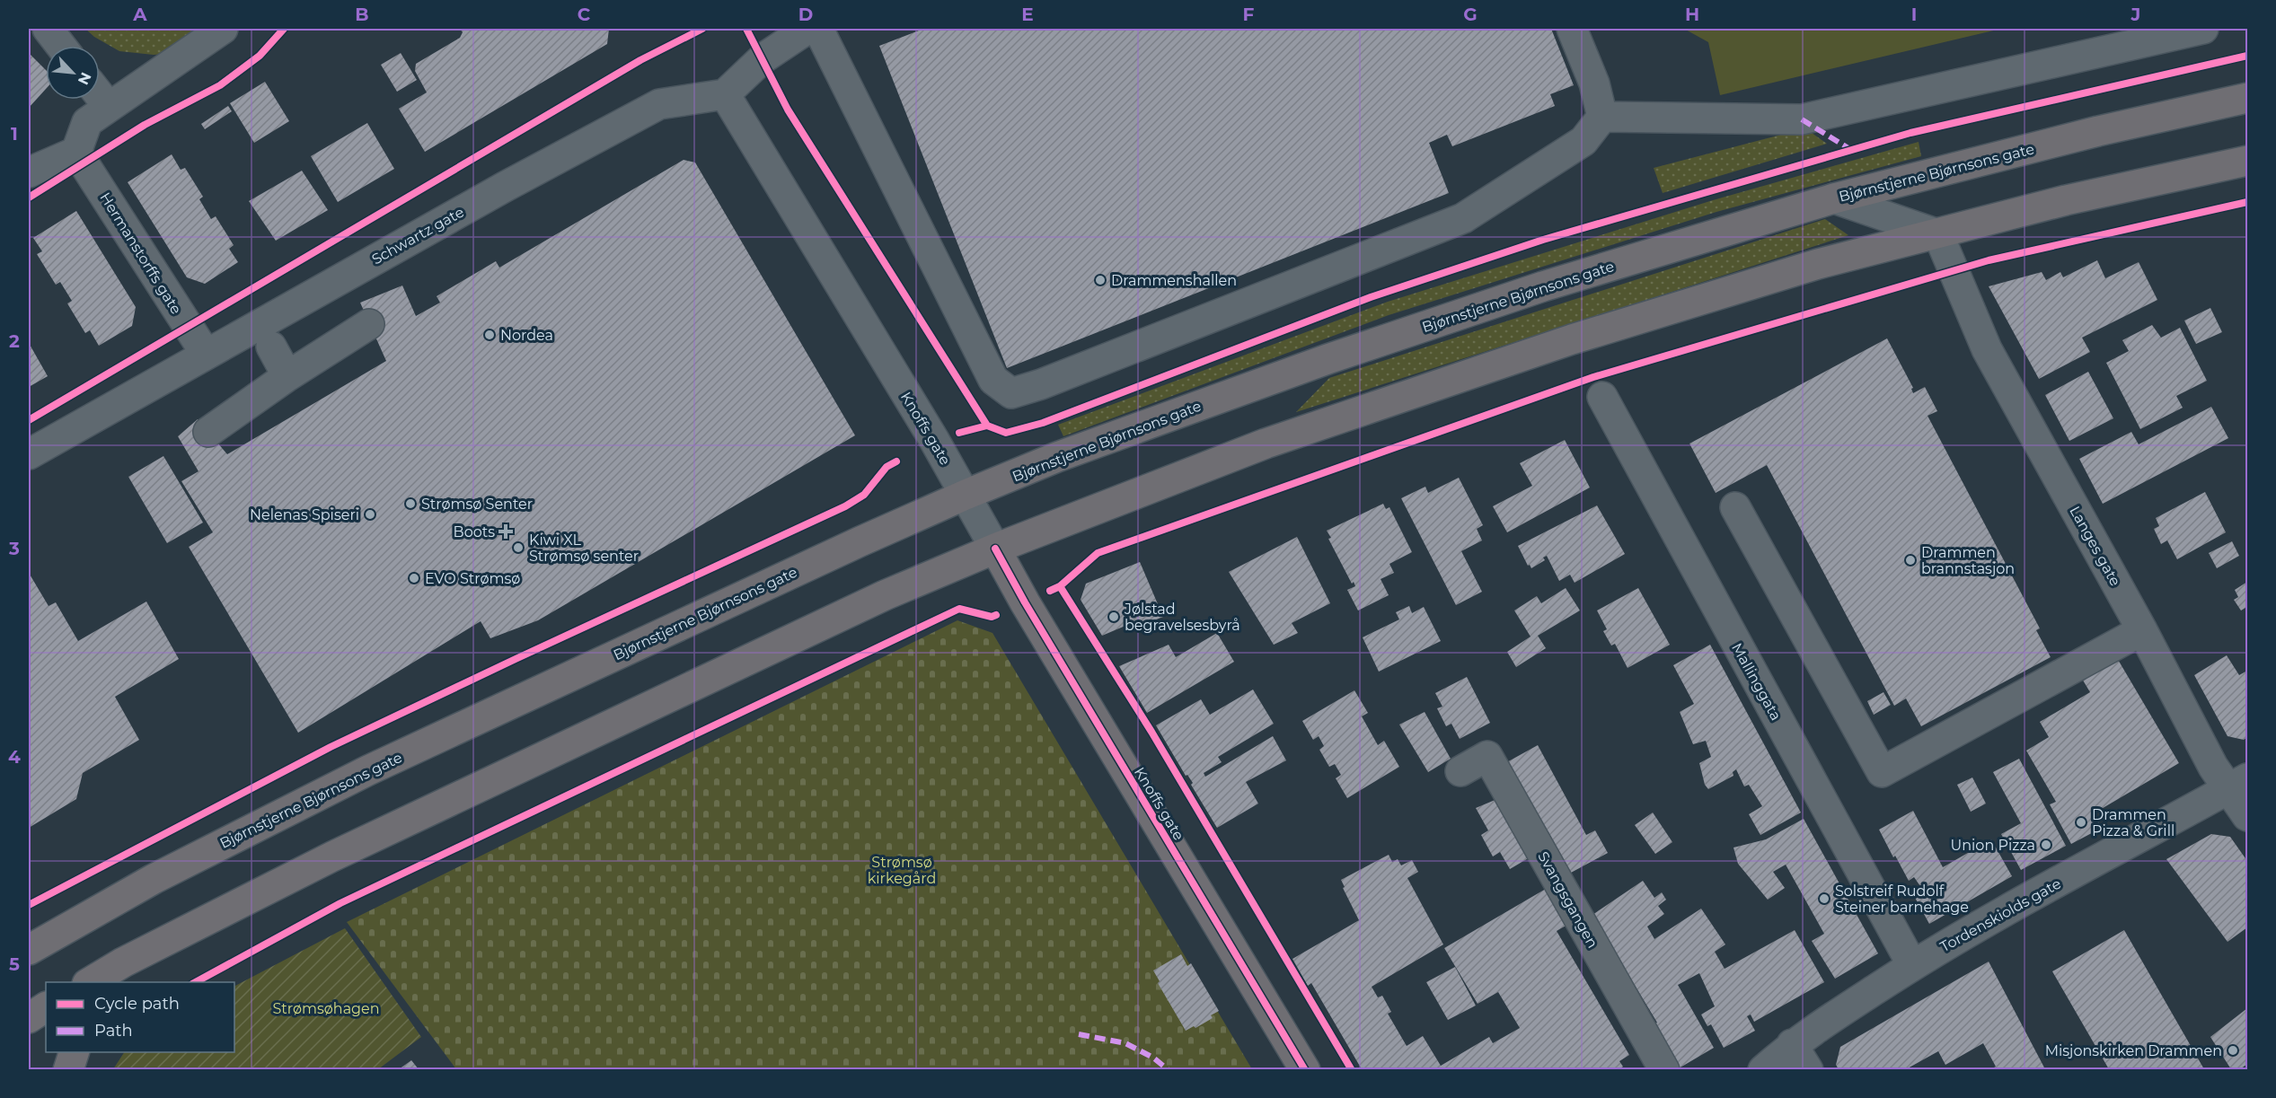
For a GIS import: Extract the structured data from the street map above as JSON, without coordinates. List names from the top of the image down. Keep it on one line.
{"streets":{"main road":["Bjørnstjerne Bjørnsons gate","Knoffs gate"],"street":["Schwartz gate","Hermanstorffs gate","Langes gate","Mallinggata","Svangsgangen","Tordenskiolds gate"]},"crossings":[["Bjørnstjerne Bjørnsons gate","Knoffs gate"],["Schwartz gate","Hermanstorffs gate"],["Schwartz gate","Knoffs gate"],["Langes gate","Tordenskiolds gate"],["Mallinggata","Tordenskiolds gate"]],"parks":["Strømsø kirkegård","Strømsøhagen"],"places":{"other":["Drammenshallen","Nordea","Strømsø Senter","Nelenas Spiseri","Kiwi XL Strømsø senter","Drammen brannstasjon","EVO Strømsø","Jølstad begravelsesbyrå","Drammen Pizza & Grill","Union Pizza","Solstreif Rudolf Steiner barnehage","Misjonskirken Drammen"],"health":["Boots"]},"legend":["Cycle path","Path"],"north":"bottom right","grid":{"columns":["A","B","C","D","E","F","G","H","I","J"],"rows":["1","2","3","4","5"]}}
